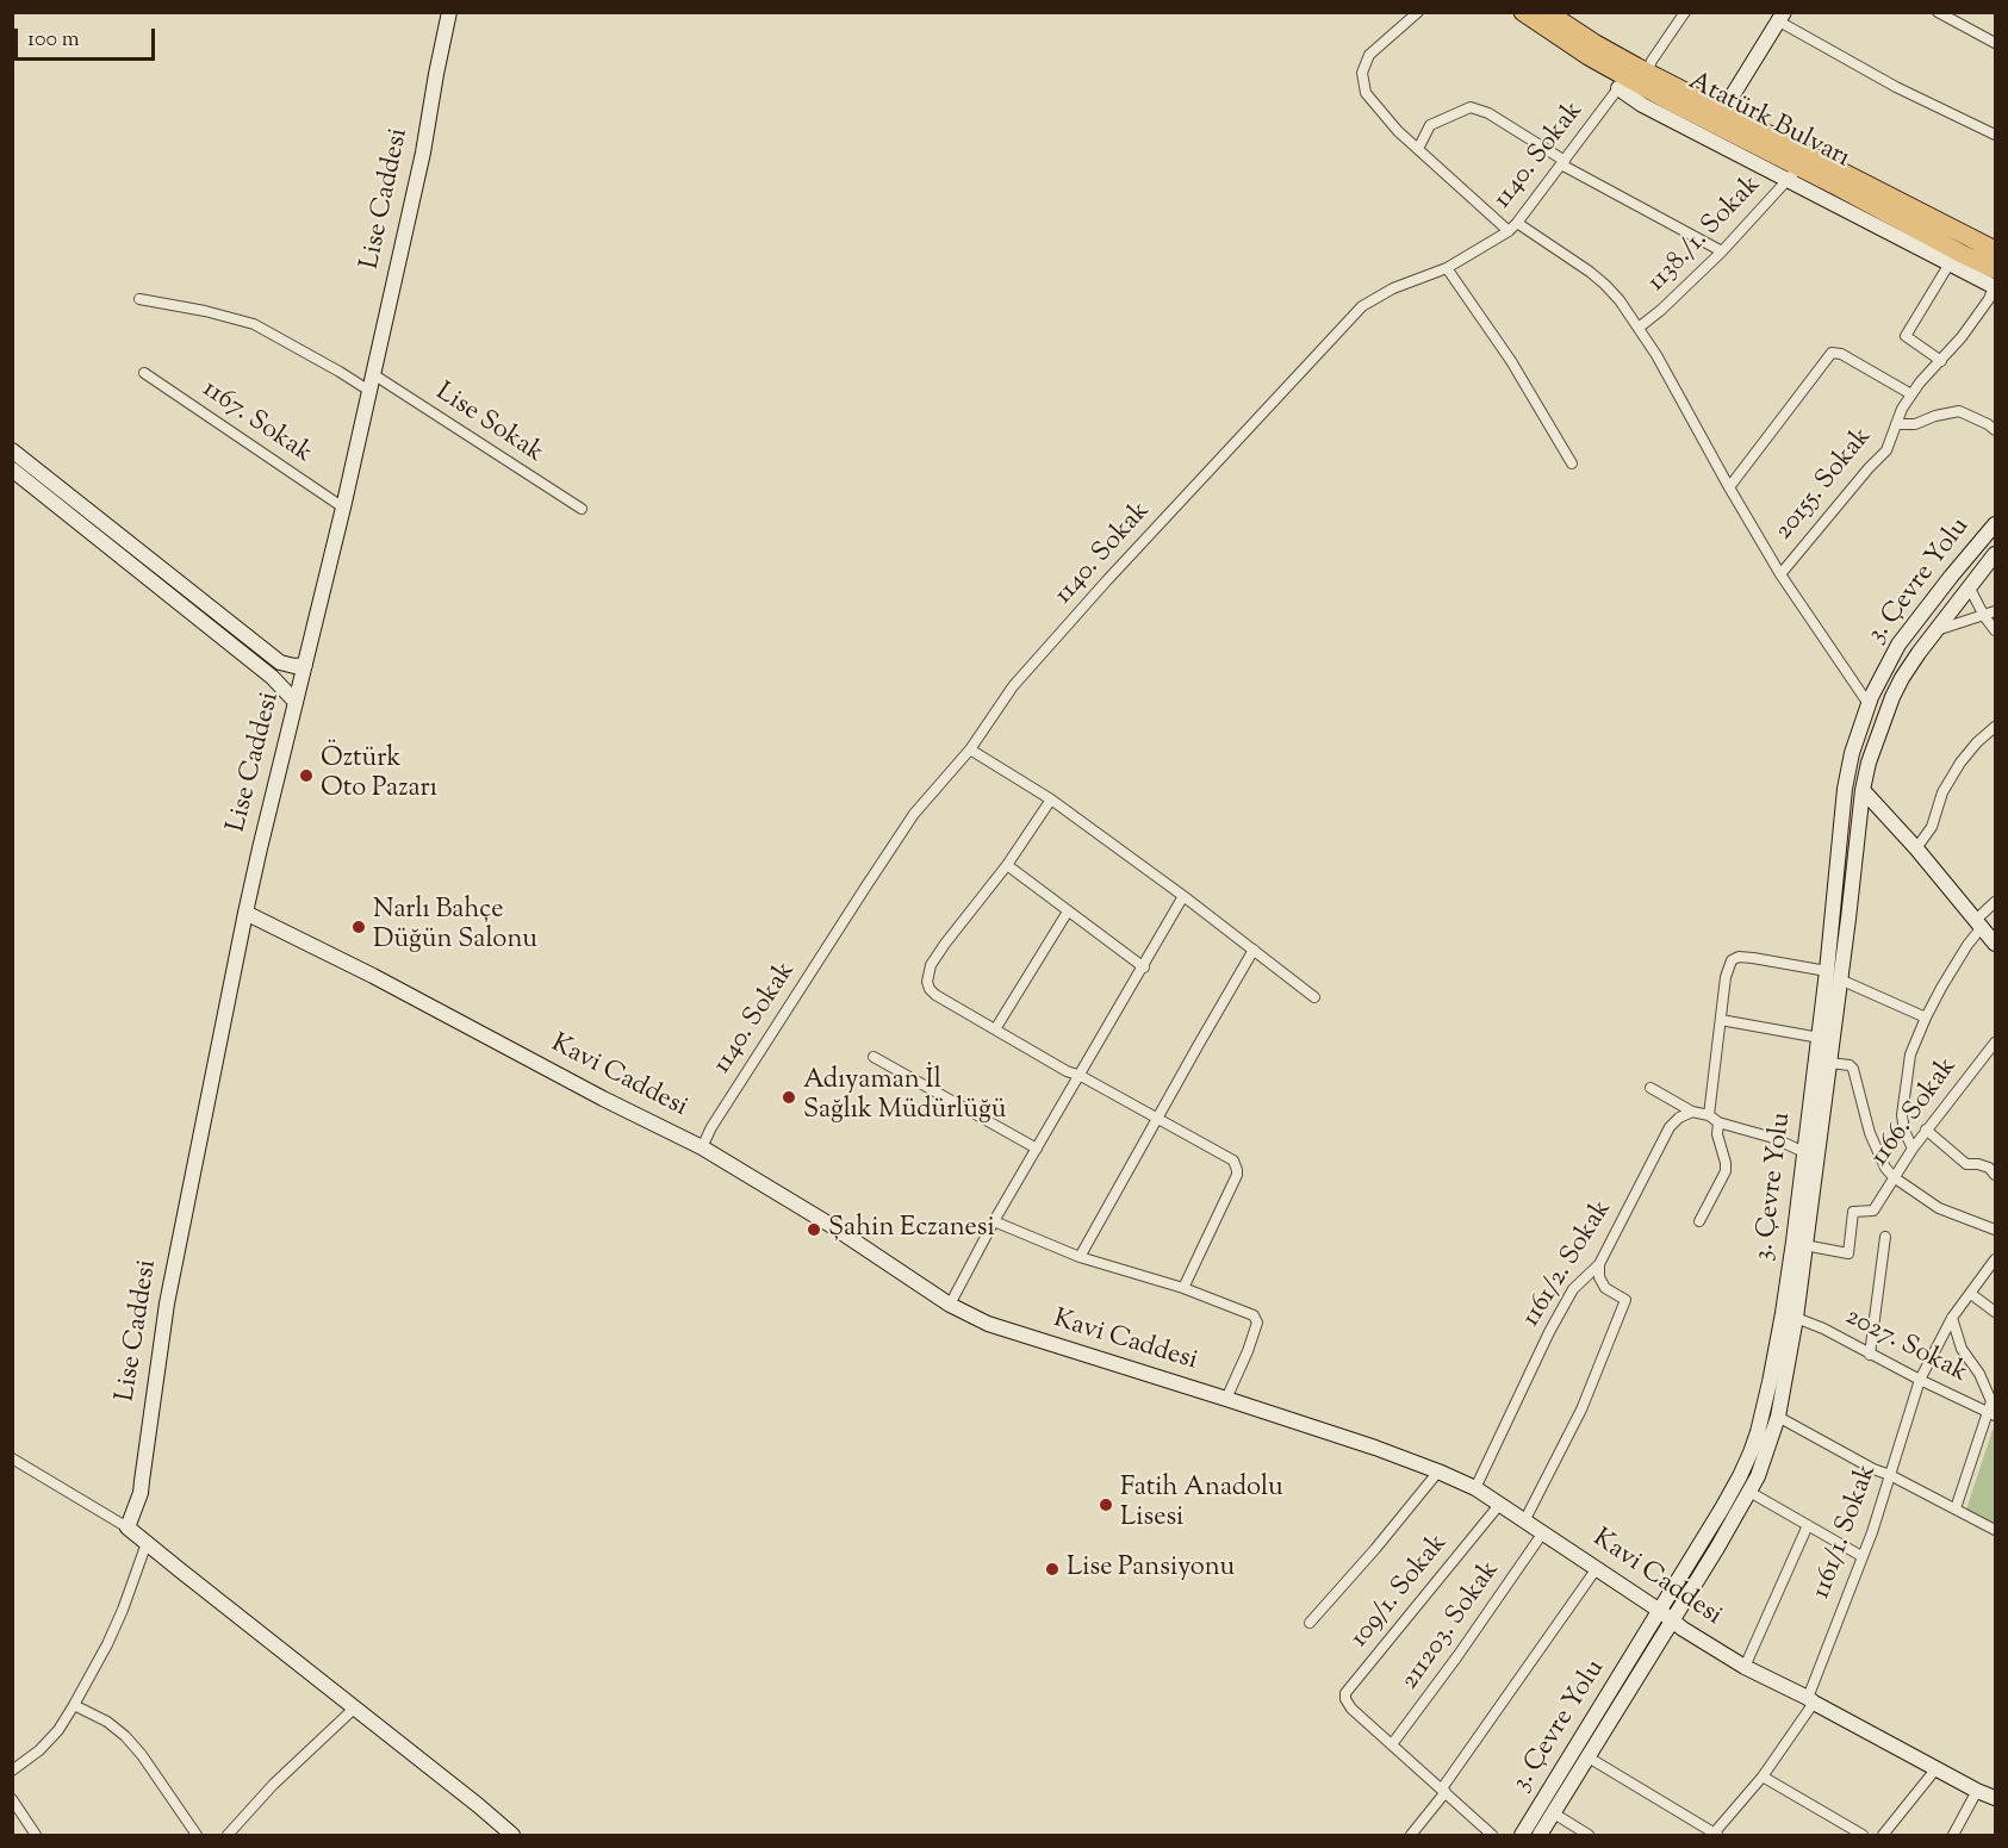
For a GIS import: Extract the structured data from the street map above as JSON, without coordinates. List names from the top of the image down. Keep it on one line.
{"streets":{"highway":["Atatürk Bulvarı"],"street":["1140. Sokak","Lise Caddesi","1138./1. Sokak","1167. Sokak","Lise Sokak","20155. Sokak","3. Çevre Yolu","Kavi Caddesi","1166. Sokak","1161/2. Sokak","2027. Sokak","1161/1. Sokak","109/1. Sokak","211203. Sokak"]},"crossings":[["Atatürk Bulvarı","1140. Sokak"],["Atatürk Bulvarı","1138./1. Sokak"],["Atatürk Bulvarı","20155. Sokak"],["1140. Sokak","Kavi Caddesi"],["Lise Caddesi","1167. Sokak"],["Lise Caddesi","Lise Sokak"],["Lise Caddesi","Kavi Caddesi"],["3. Çevre Yolu","Kavi Caddesi"],["3. Çevre Yolu","1166. Sokak"],["3. Çevre Yolu","2027. Sokak"],["Kavi Caddesi","1161/2. Sokak"],["Kavi Caddesi","1161/1. Sokak"],["Kavi Caddesi","109/1. Sokak"],["Kavi Caddesi","211203. Sokak"],["2027. Sokak","1161/1. Sokak"],["109/1. Sokak","211203. Sokak"]],"places":["Öztürk Oto Pazarı","Narlı Bahçe Düğün Salonu","Adıyaman İl Sağlık Müdürlüğü","Şahin Eczanesi","Fatih Anadolu Lisesi","Lise Pansiyonu"],"scale_bar":"100 m"}
